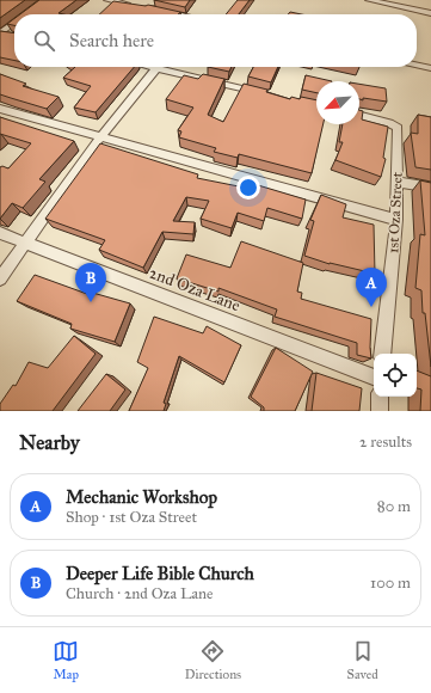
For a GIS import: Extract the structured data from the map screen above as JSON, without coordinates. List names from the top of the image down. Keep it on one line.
{"streets":{"street":["1st Oza Street","2nd Oza Lane"]},"north":"bottom left","page":{"search":"Search here","pins":["B","A"],"heading":["Nearby","2 results"],"list":[{"mark":"A","name":"Mechanic Workshop","note":"Shop · 1st Oza Street","value":"80 m"},{"mark":"B","name":"Deeper Life Bible Church","note":"Church · 2nd Oza Lane","value":"100 m"}],"nav":["Map","Directions","Saved"]}}
